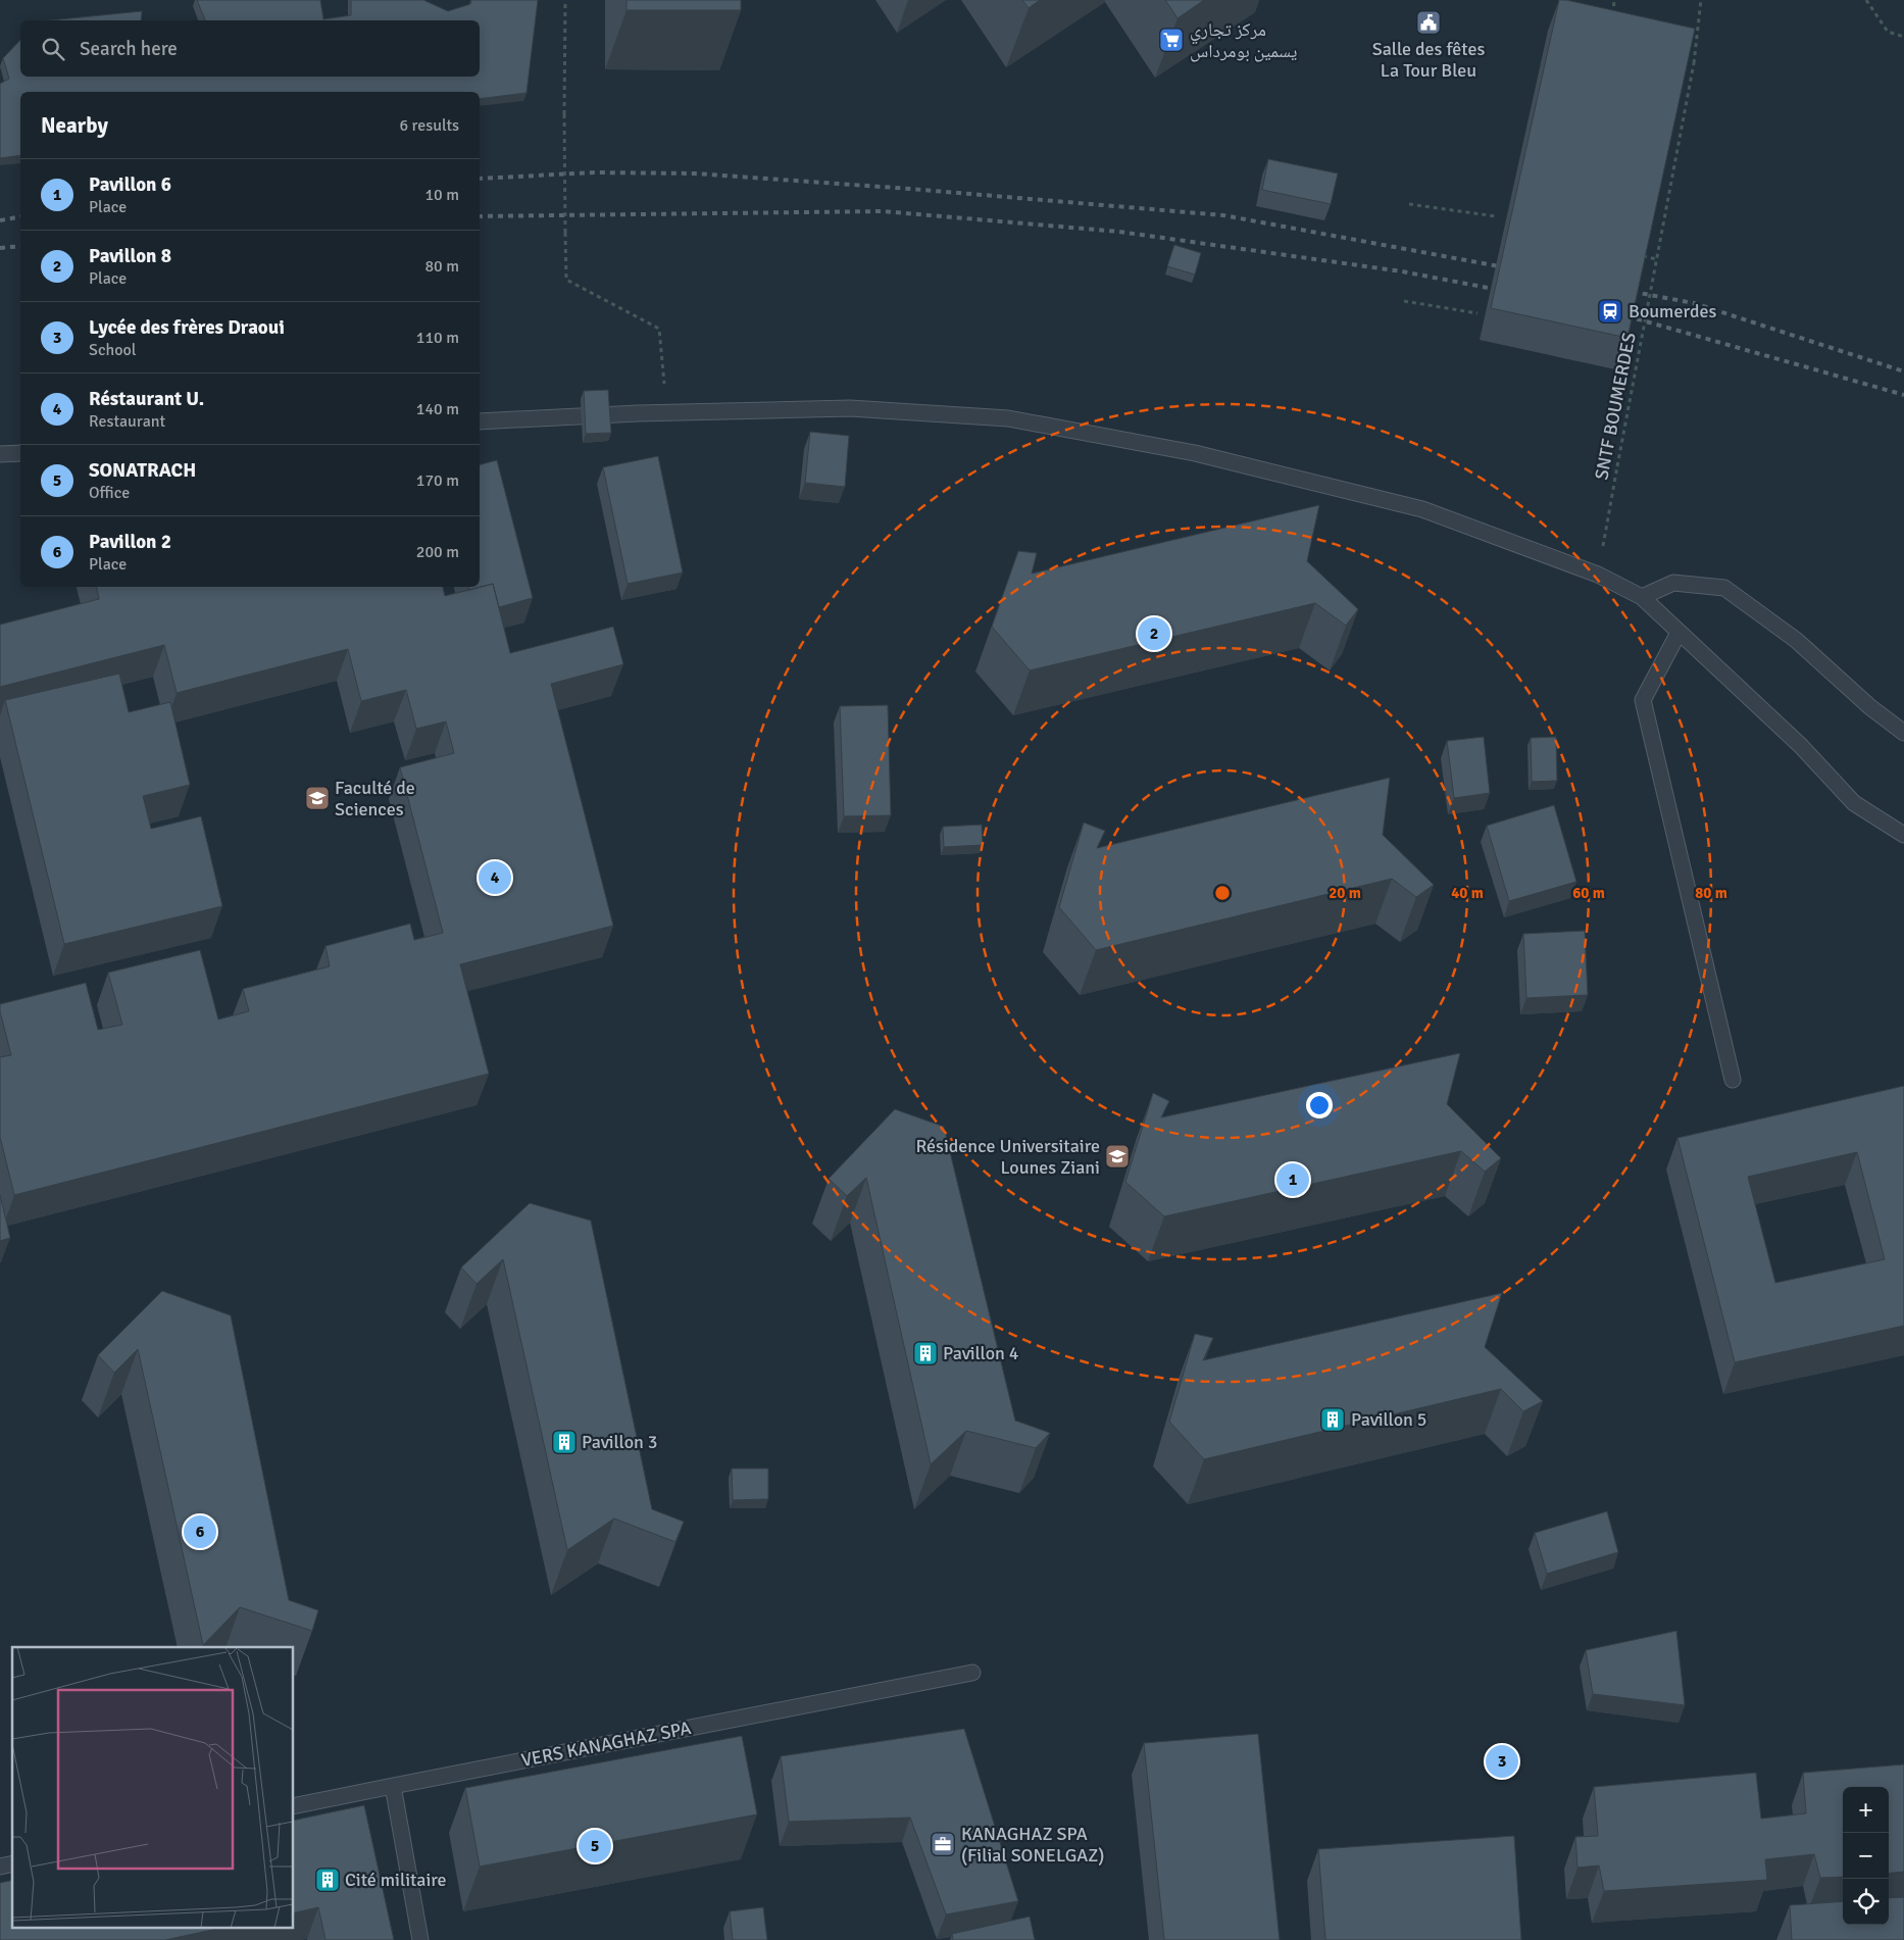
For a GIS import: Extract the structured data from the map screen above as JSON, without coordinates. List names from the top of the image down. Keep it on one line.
{"streets":{"lane":["VERS KANAGHAZ SPA"],"path":["SNTF BOUMERDES"]},"places":{"public building":["Salle des fêtes La Tour Bleu"],"supermarket":["مركز تجاري يسمين بومرداس"],"station":["Boumerdes"],"school or university":["Faculté de Sciences","Résidence Universitaire Lounes Ziani"],"building":["Pavillon 4","Pavillon 5","Pavillon 3","Cité militaire"],"office":["KANAGHAZ SPA (Filial SONELGAZ)"]},"page":{"search":"Search here","heading":["Nearby","6 results"],"list":[{"mark":"1","name":"Pavillon 6","note":"Place","value":"10 m"},{"mark":"2","name":"Pavillon 8","note":"Place","value":"80 m"},{"mark":"3","name":"Lycée des frères Draoui","note":"School","value":"110 m"},{"mark":"4","name":"Réstaurant U.","note":"Restaurant","value":"140 m"},{"mark":"5","name":"SONATRACH","note":"Office","value":"170 m"},{"mark":"6","name":"Pavillon 2","note":"Place","value":"200 m"}],"pins":["2","4","1","6","3","5"],"map_buttons":["+","−"]},"rings":["20 m","40 m","60 m","80 m"]}
